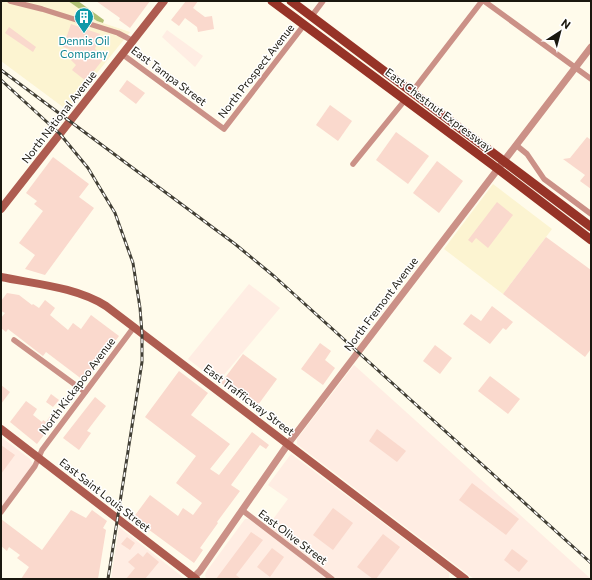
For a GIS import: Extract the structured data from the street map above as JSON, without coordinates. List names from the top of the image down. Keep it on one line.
{"streets":{"main road":["East Chestnut Expressway","North National Avenue","East Trafficway Street","East Saint Louis Street"],"street":["North Prospect Avenue","East Tampa Street","North Fremont Avenue","North Kickapoo Avenue","East Olive Street"]},"crossings":[["North Prospect Avenue","East Tampa Street"],["North Prospect Avenue","East Chestnut Expressway"],["East Tampa Street","North National Avenue"],["East Chestnut Expressway","North Fremont Avenue"],["North Fremont Avenue","East Trafficway Street"],["North Fremont Avenue","East Saint Louis Street"],["North Fremont Avenue","East Olive Street"],["North Kickapoo Avenue","East Trafficway Street"],["North Kickapoo Avenue","East Saint Louis Street"]],"places":{"building":["Dennis Oil Company"]},"north":"top right"}
